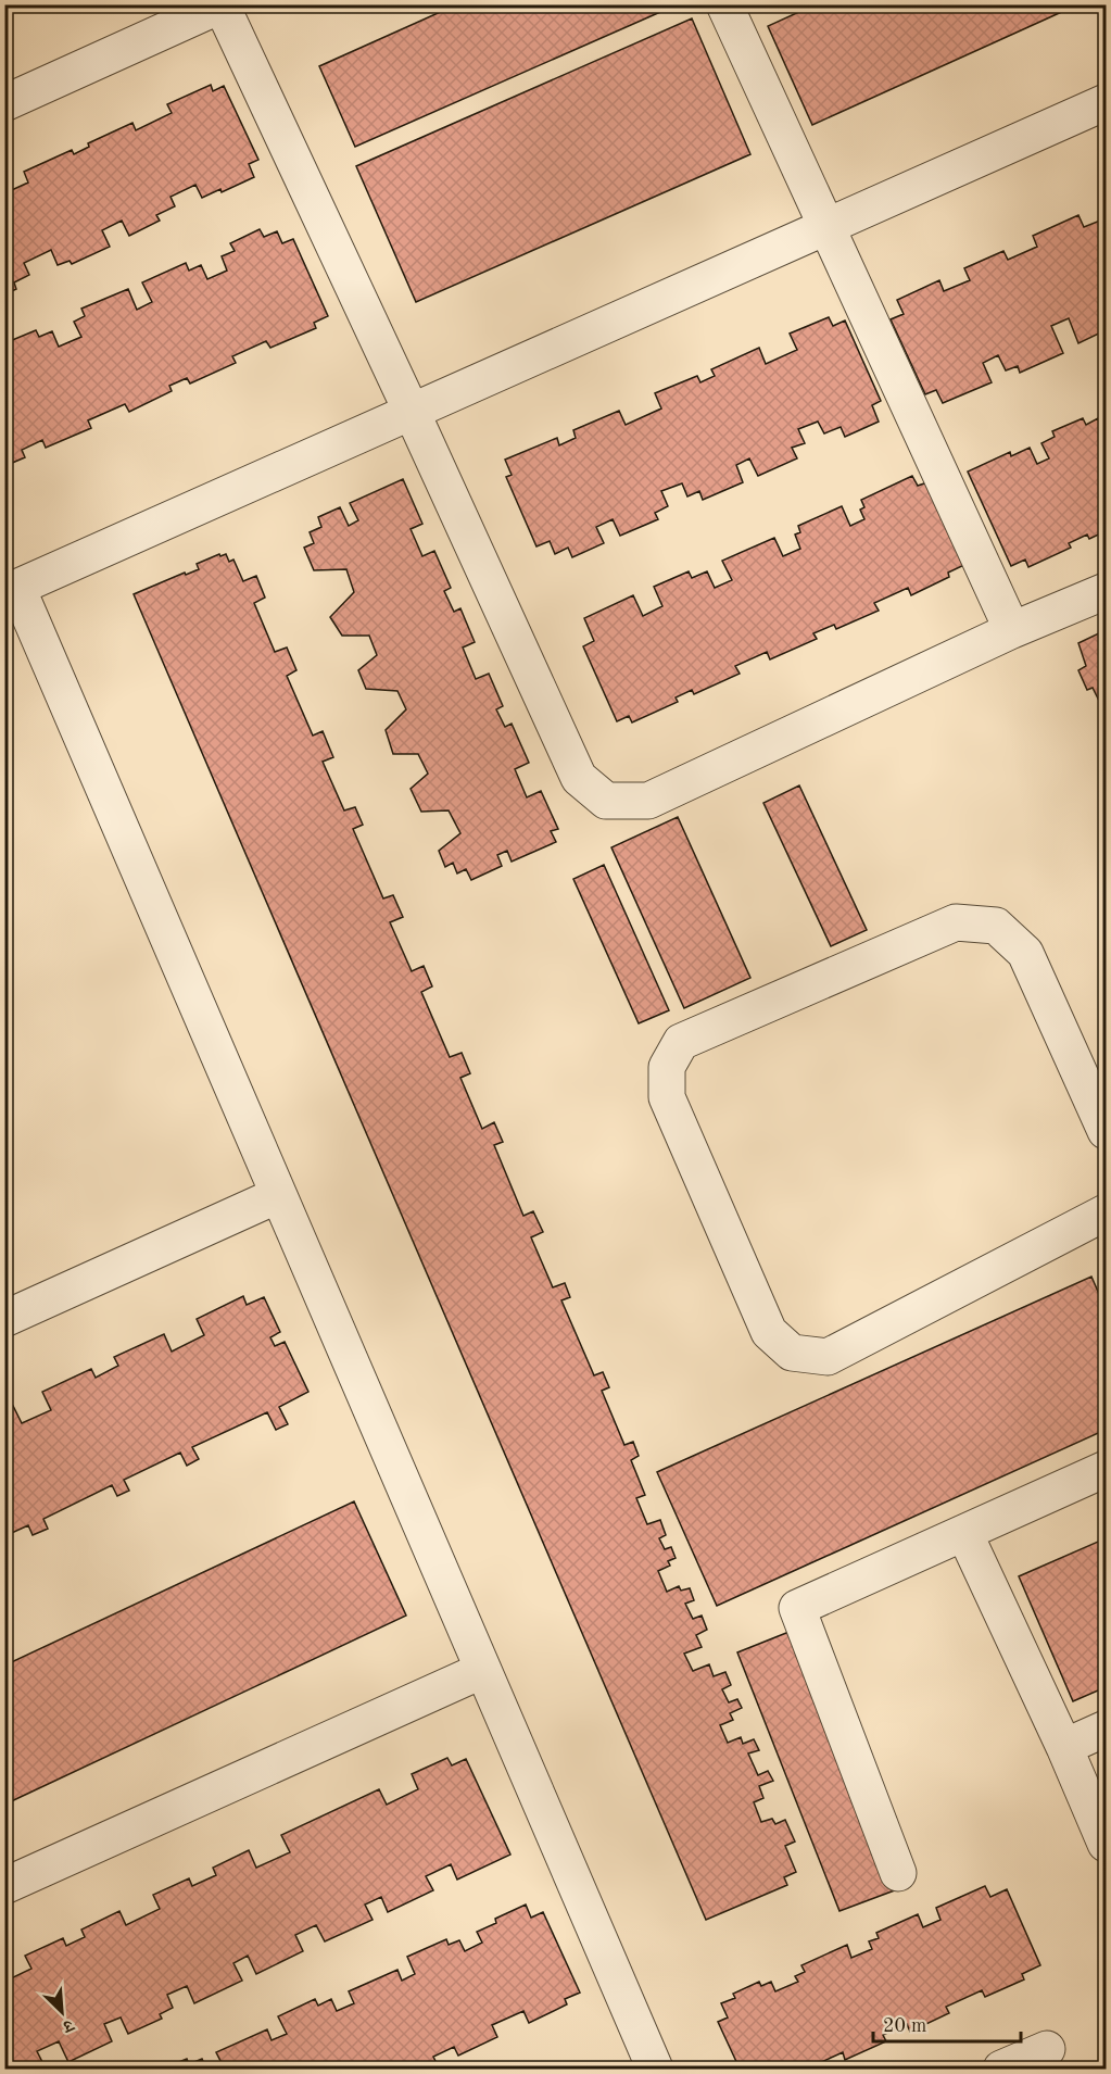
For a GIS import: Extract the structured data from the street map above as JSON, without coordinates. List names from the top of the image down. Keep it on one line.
{"scale_bar":"20 m","north":"bottom right"}
